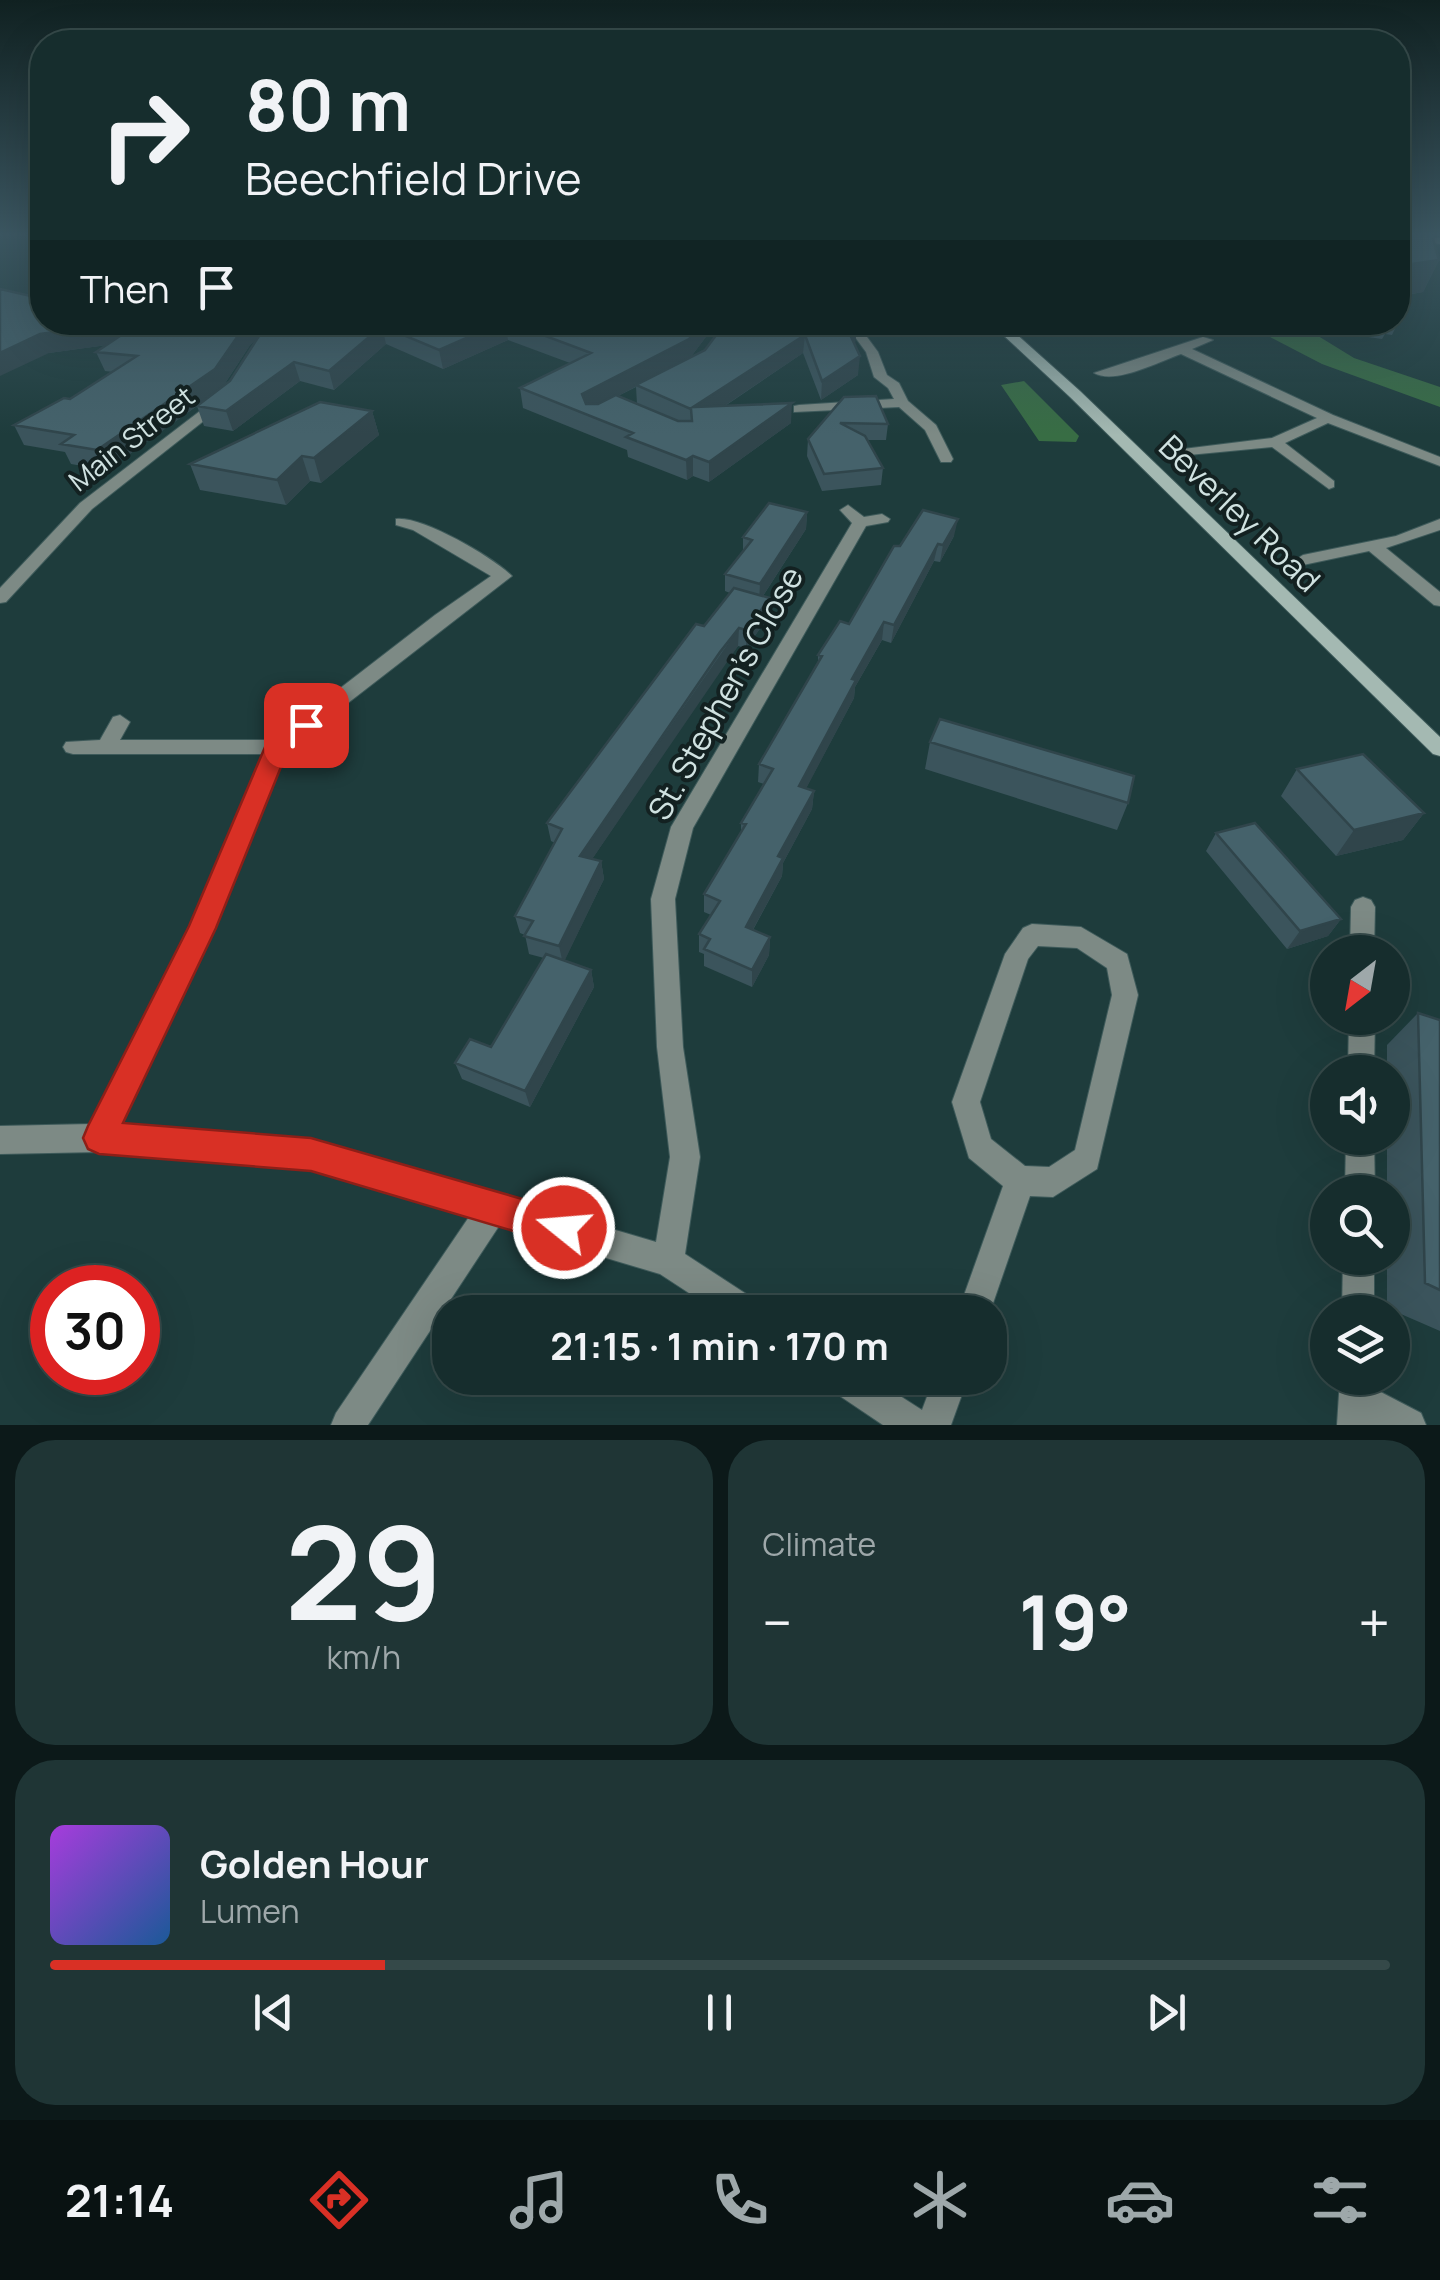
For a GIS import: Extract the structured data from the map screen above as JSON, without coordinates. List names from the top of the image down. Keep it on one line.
{"streets":{"main road":["Beverley Road"],"street":["Main Street","St. Stephen's Close"]},"north":"bottom left","page":{"turn":["80 m","Beechfield Drive"],"then":"Then","limit":"30","trip":"21:15 · 1 min · 170 m","tile":[["29","km/h"],"Climate"],"heat":["−","19°","+"],"song":["Golden Hour","Lumen"],"tabs":"21:14"}}
